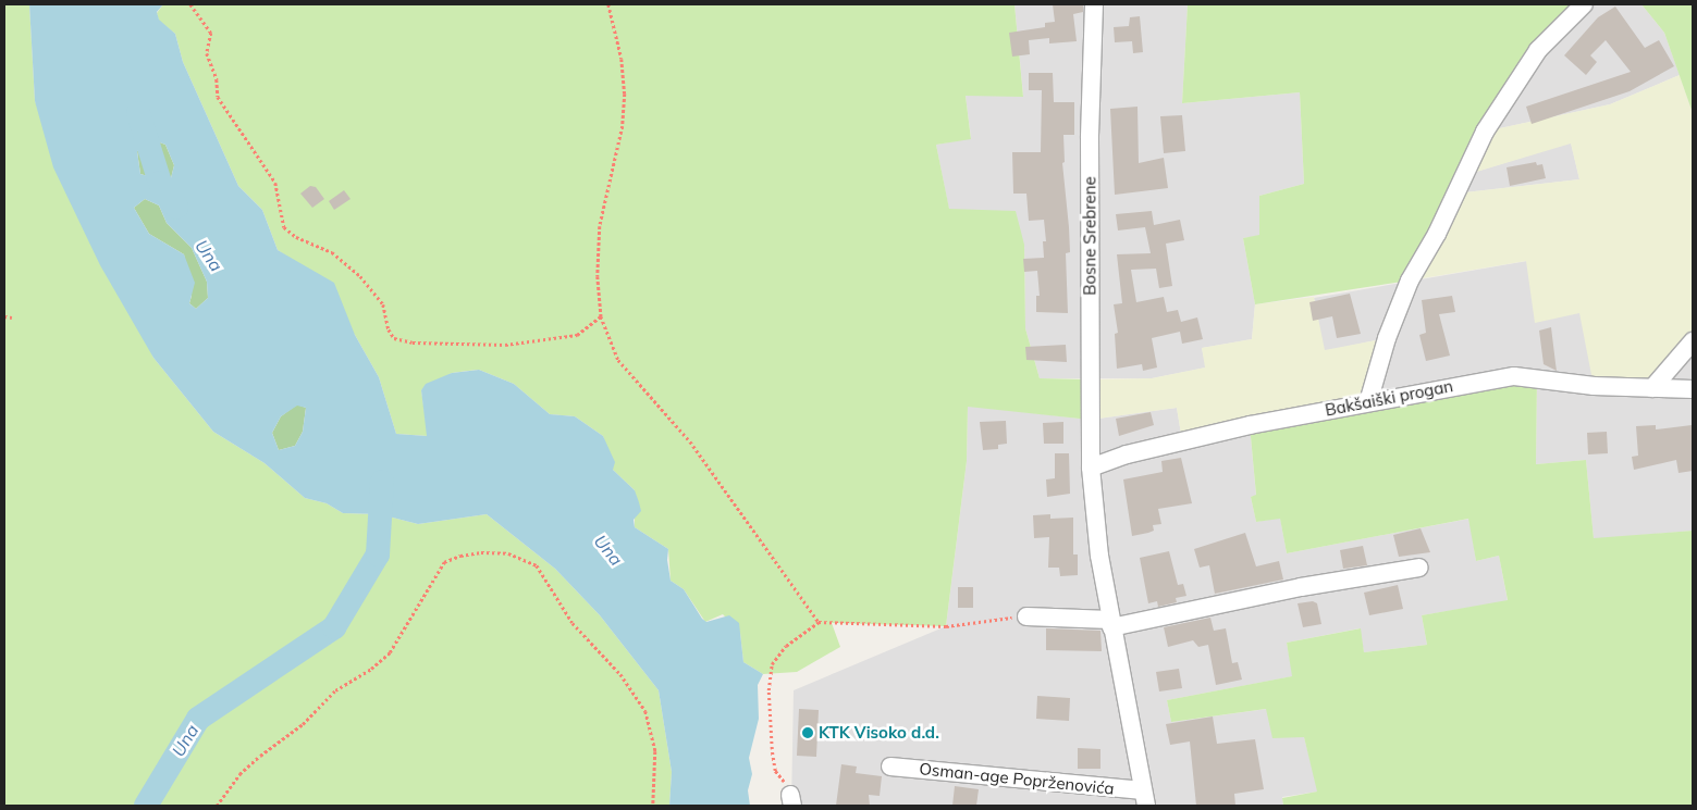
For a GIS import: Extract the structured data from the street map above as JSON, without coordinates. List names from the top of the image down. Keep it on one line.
{"streets":{"street":["Bosne Srebrene","Bakšaiški progan","Osman-age Poprženovića"]},"crossings":[["Bosne Srebrene","Bakšaiški progan"],["Bosne Srebrene","Osman-age Poprženovića"]],"water":["Una"],"places":["KTK Visoko d.d."]}
